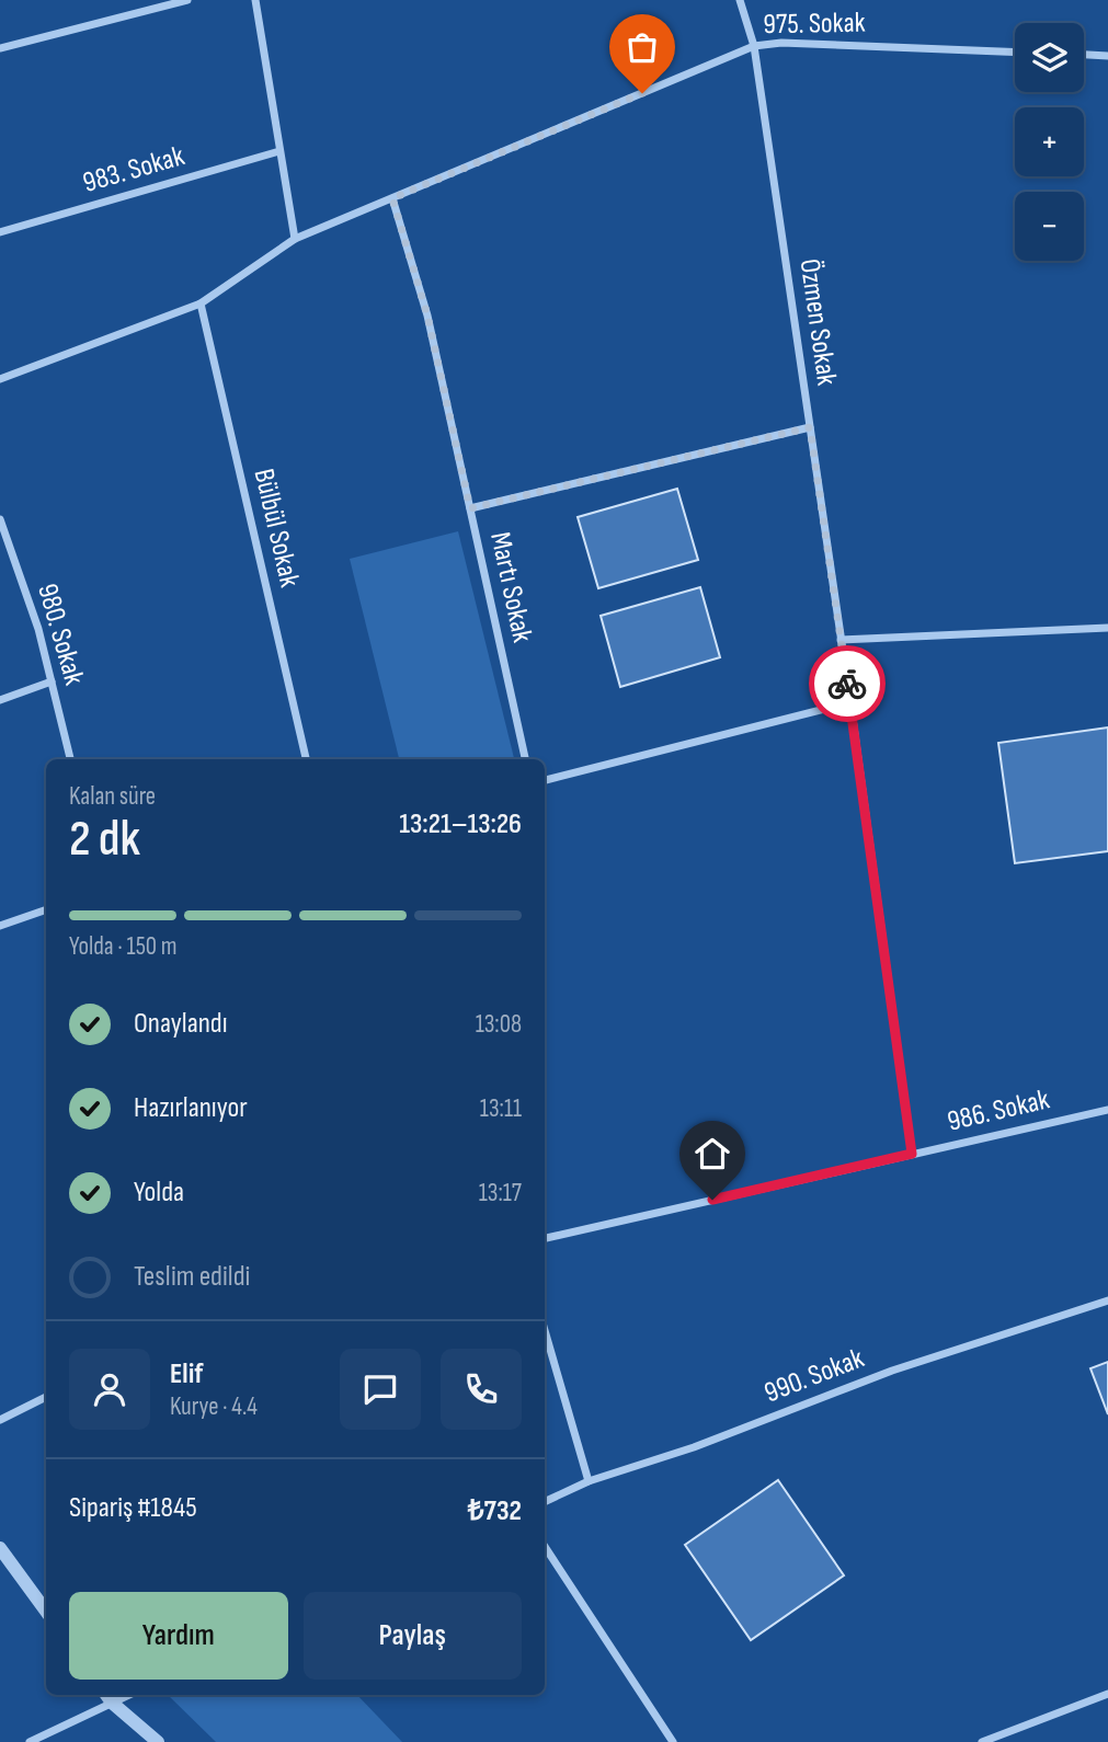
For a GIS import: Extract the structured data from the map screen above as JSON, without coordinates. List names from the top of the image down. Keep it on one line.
{"streets":{"street":["975. Sokak","983. Sokak","Özmen Sokak","Bülbül Sokak","Martı Sokak","980. Sokak","986. Sokak","990. Sokak"]},"crossings":[["975. Sokak","Özmen Sokak"],["975. Sokak","Bülbül Sokak"],["975. Sokak","Martı Sokak"],["Özmen Sokak","986. Sokak"]],"page":{"map_buttons":["+","−"],"heading":["2 dk","Kalan süre","13:21–13:26"],"panel":["Elif","Kurye · 4.4","Sipariş #1845","₺732"],"bar":"Yolda · 150 m","list":[["Onaylandı","13:08"],["Hazırlanıyor","13:11"],["Yolda","13:17"],"Teslim edildi"],"buttons":["Yardım","Paylaş"]}}
